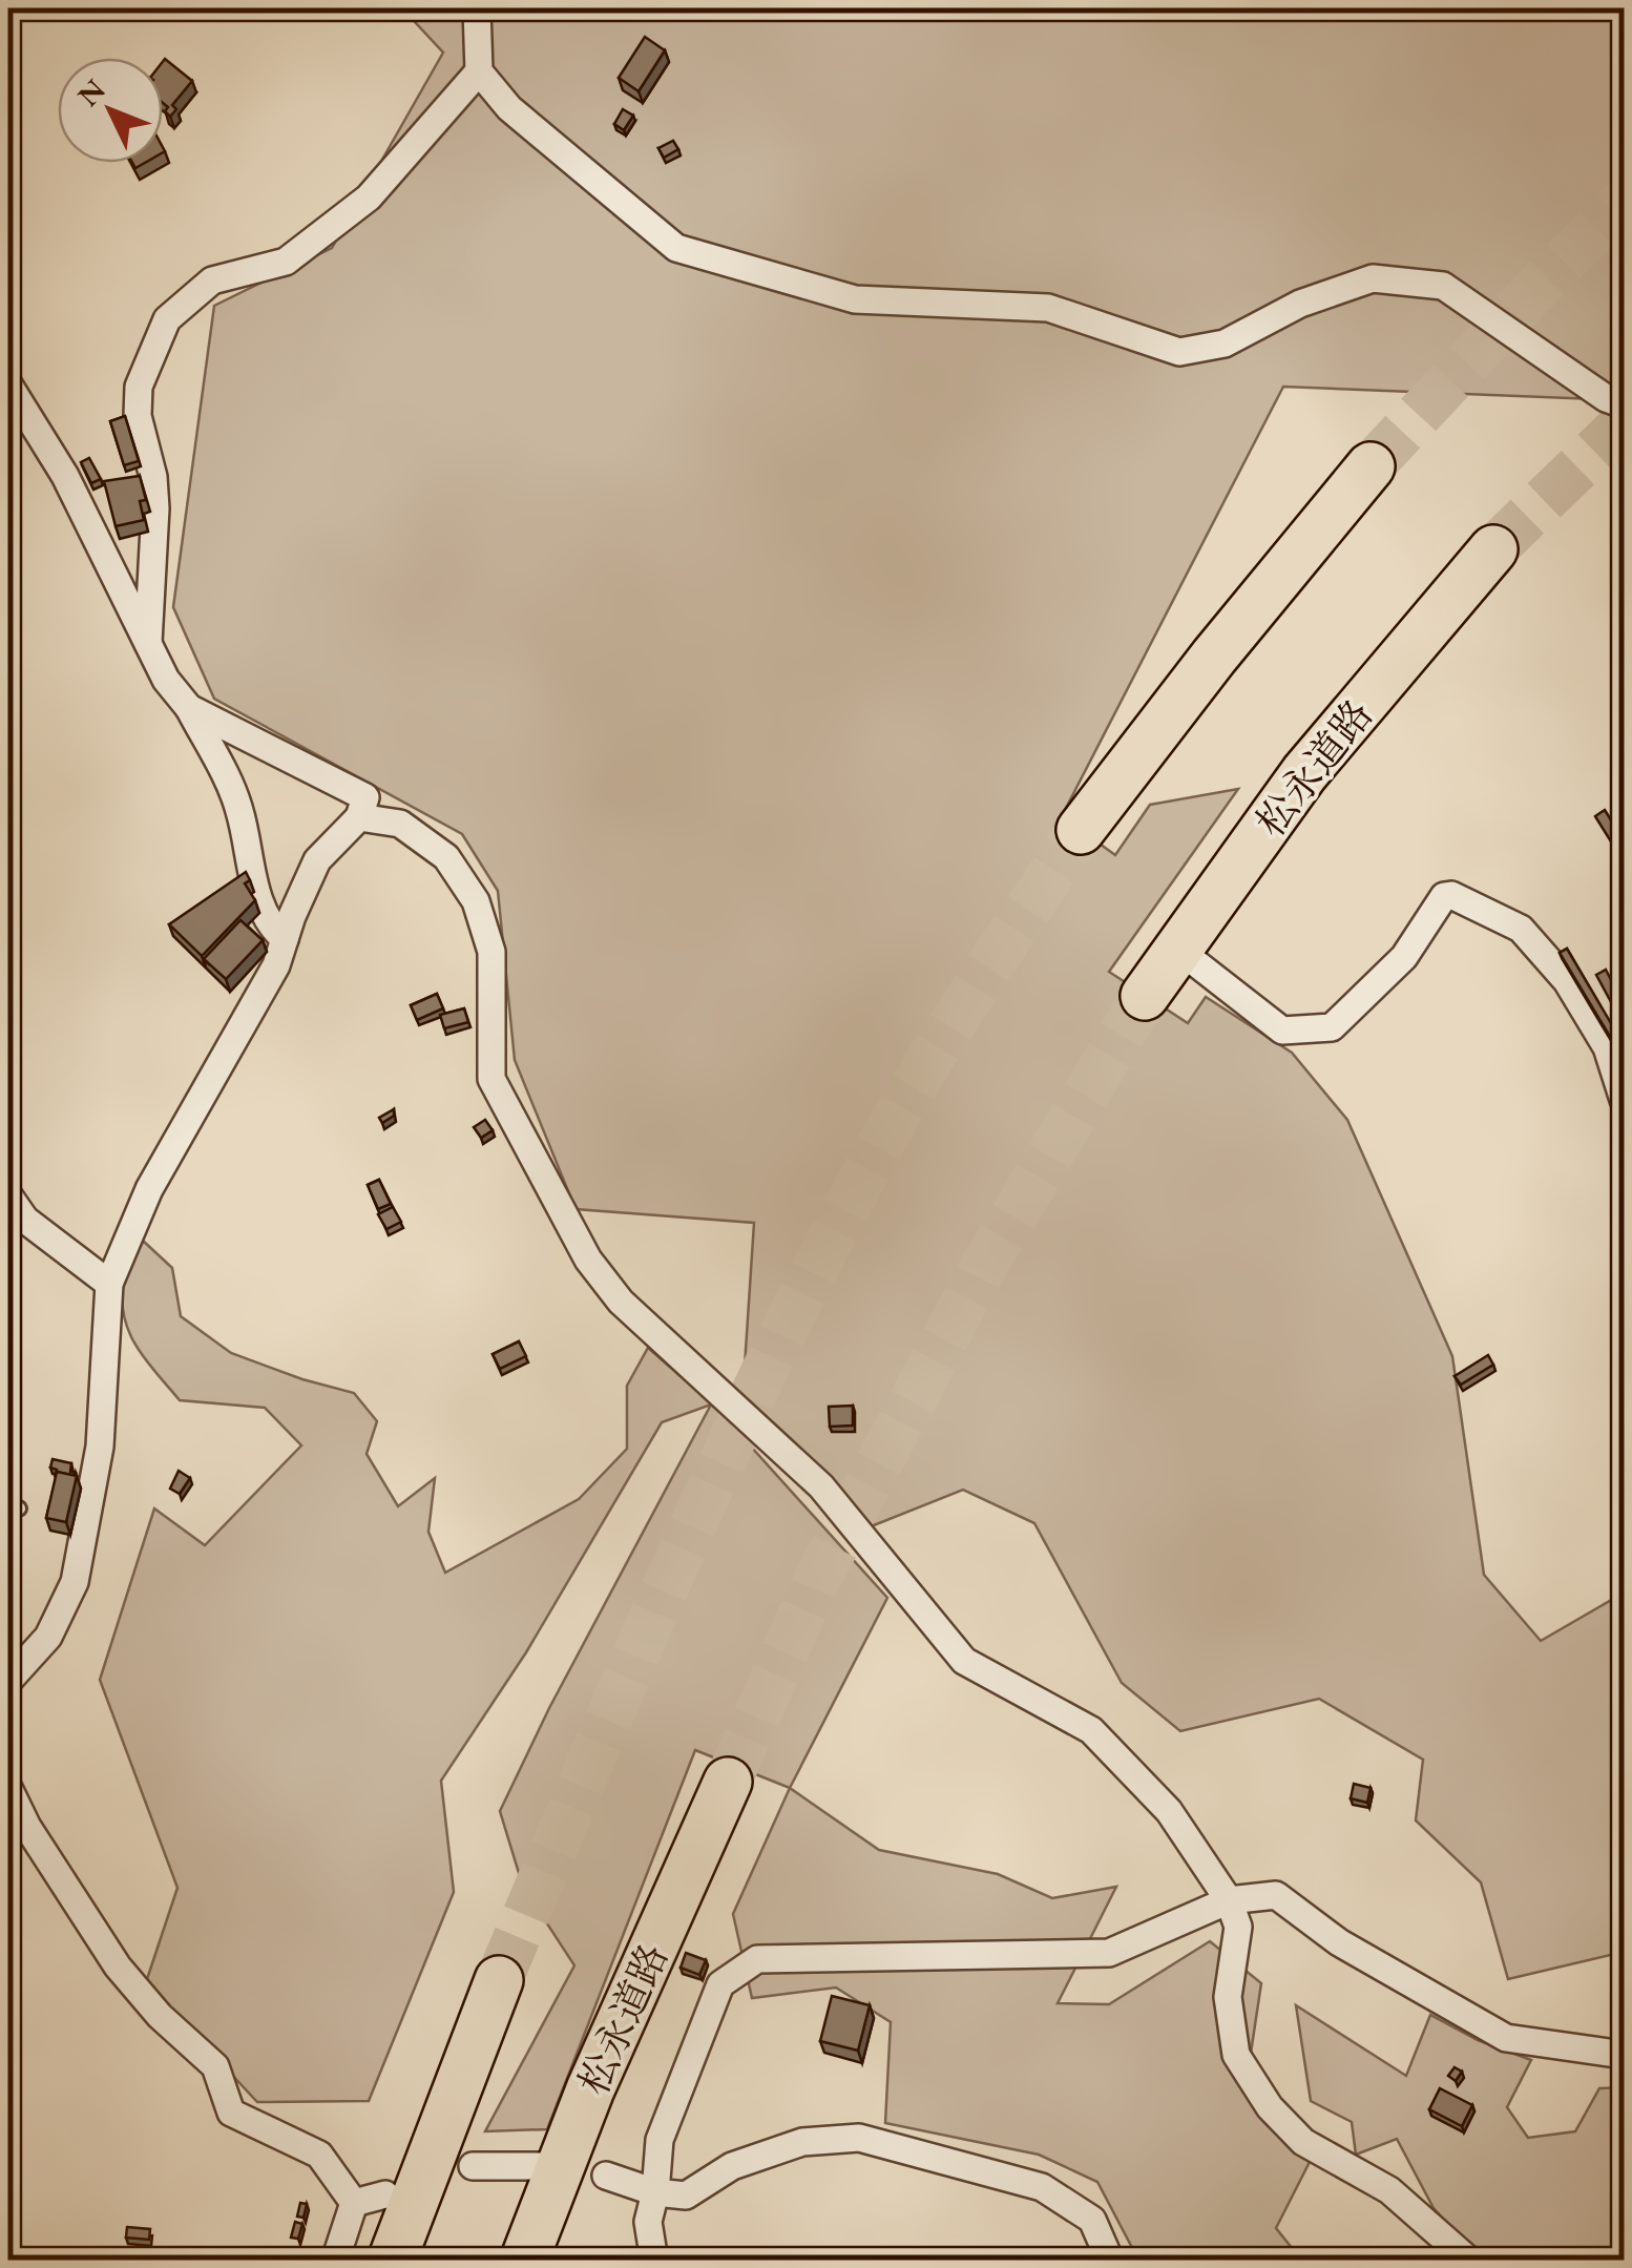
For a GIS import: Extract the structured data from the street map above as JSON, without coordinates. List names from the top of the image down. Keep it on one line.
{"streets":{"highway":["松永道路"]},"north":"top left"}
